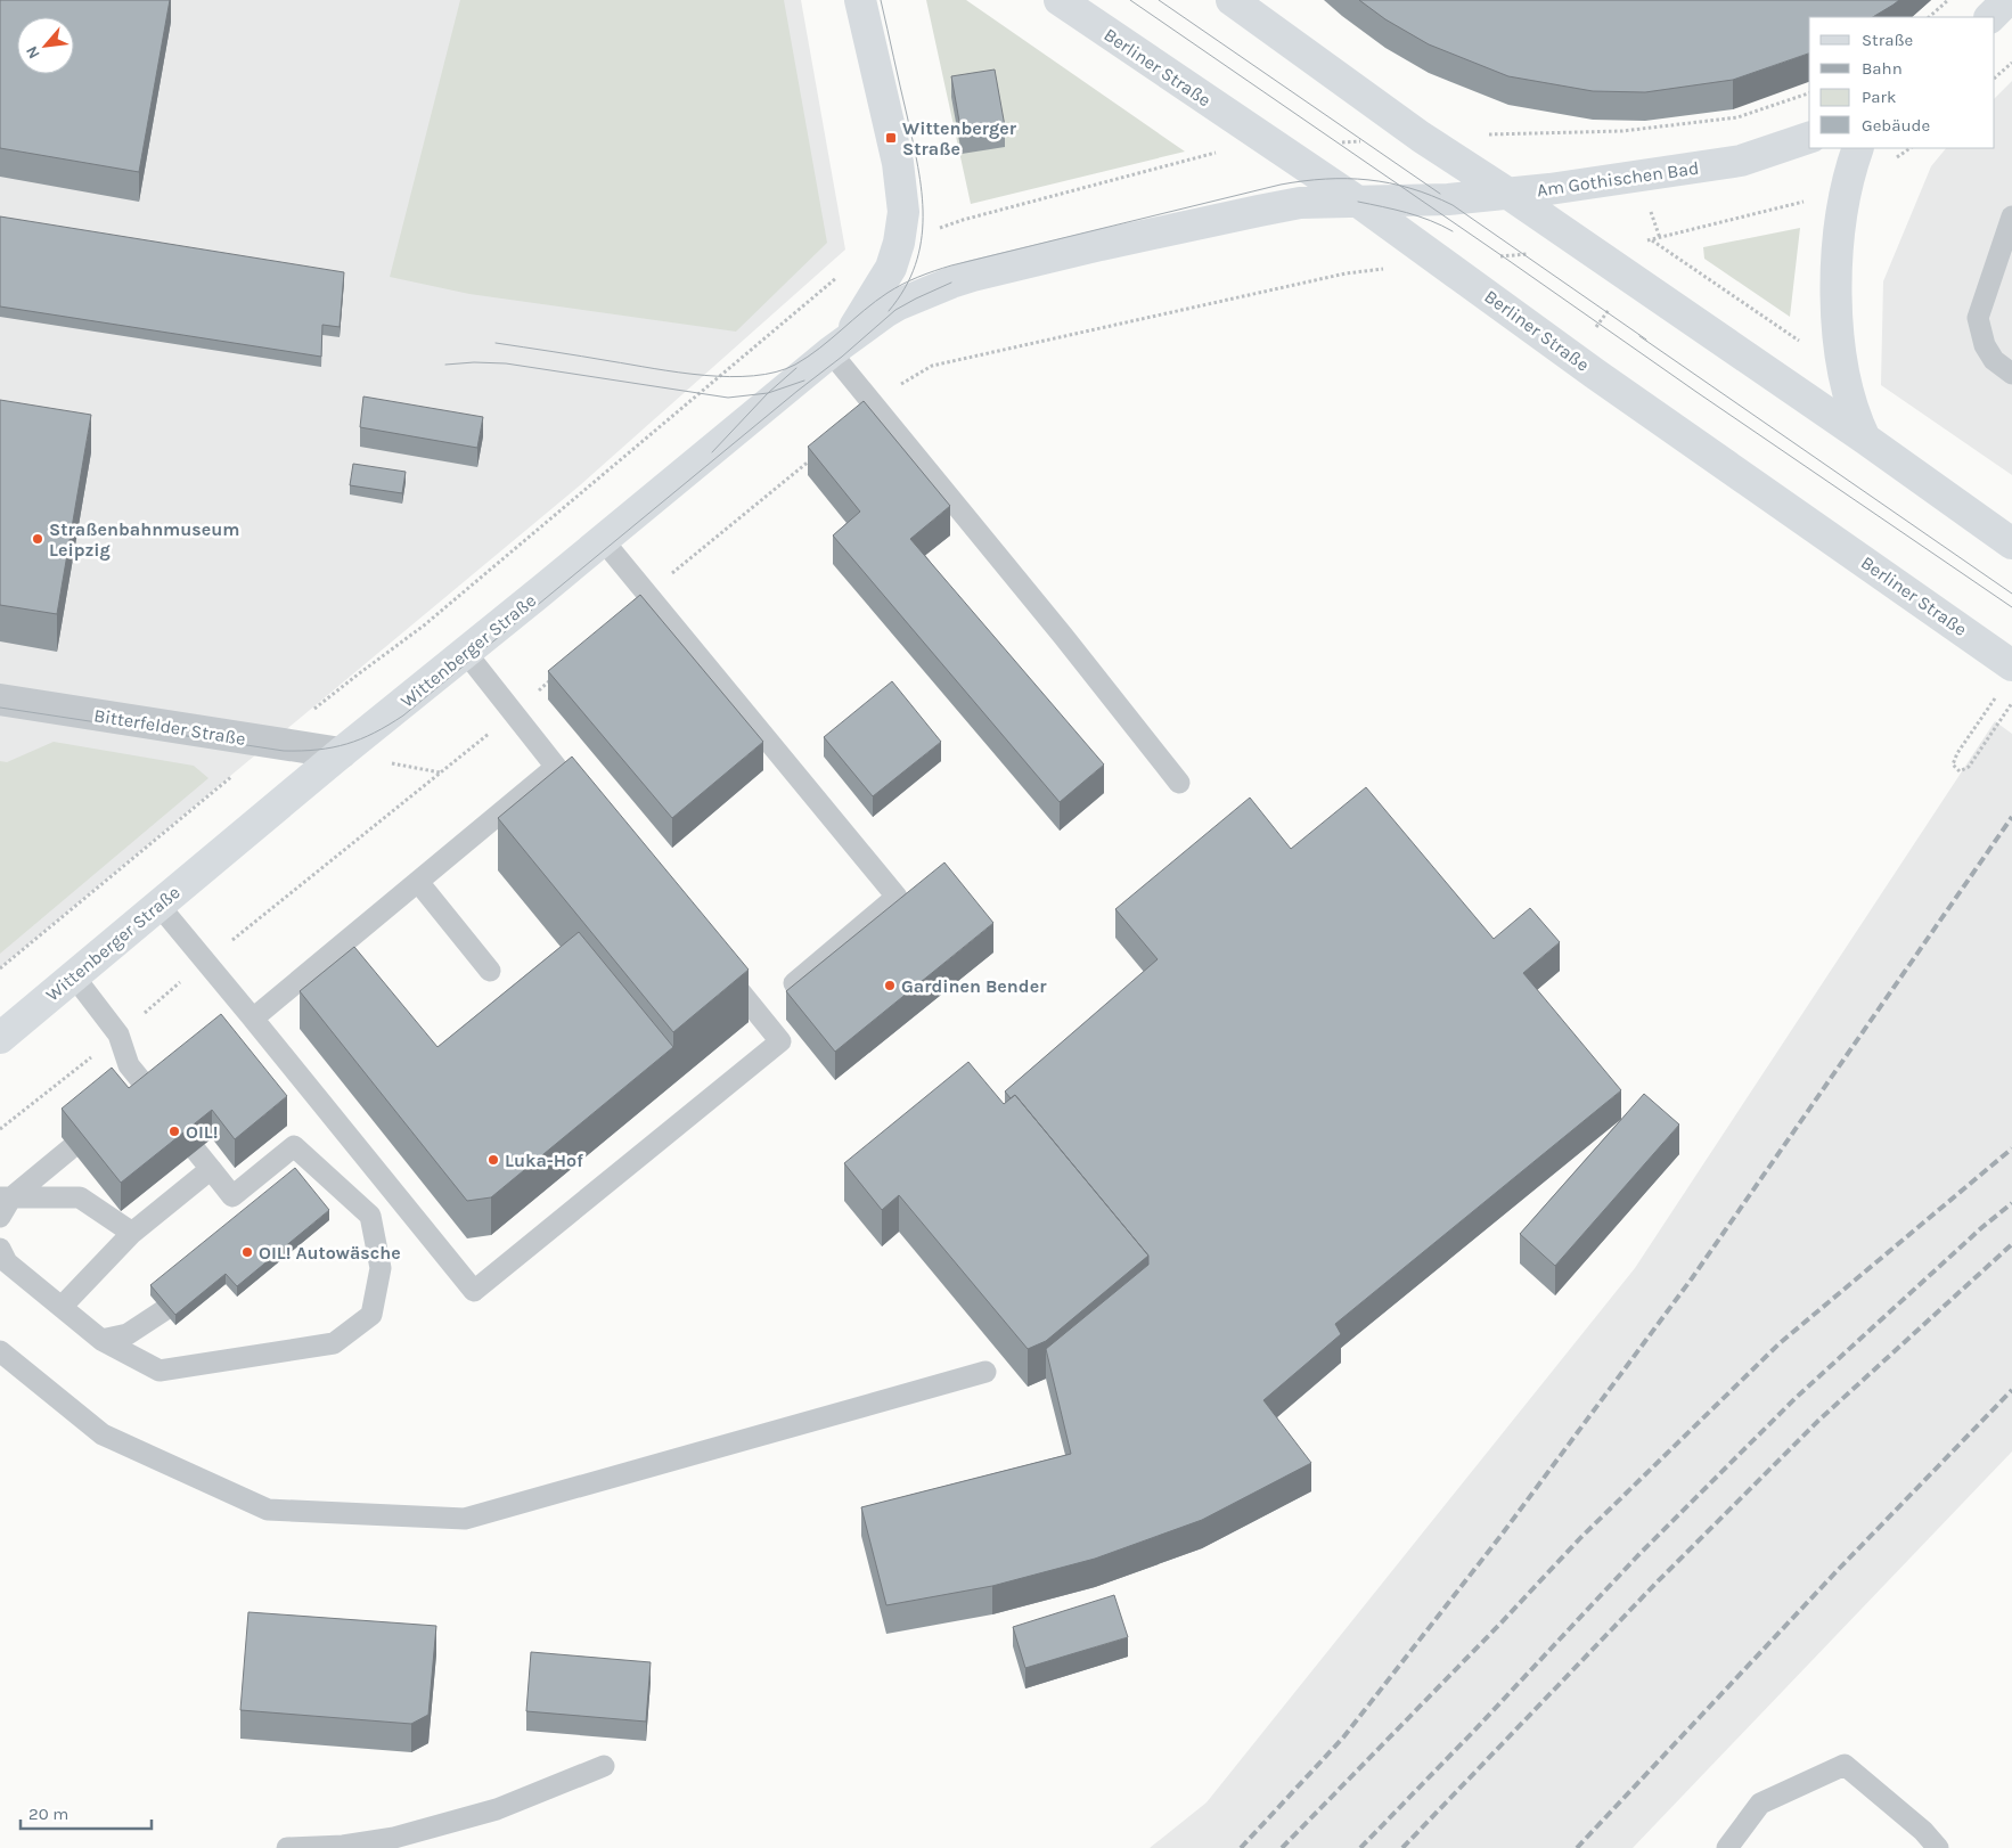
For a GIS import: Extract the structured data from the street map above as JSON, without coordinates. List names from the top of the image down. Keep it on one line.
{"streets":{"main road":["Berliner Straße","Am Gothischen Bad","Wittenberger Straße"],"street":["Bitterfelder Straße"]},"crossings":[["Berliner Straße","Am Gothischen Bad"],["Berliner Straße","Wittenberger Straße"],["Am Gothischen Bad","Wittenberger Straße"],["Wittenberger Straße","Bitterfelder Straße"]],"places":{"transit":["Wittenberger Straße"],"other":["Straßenbahnmuseum Leipzig","Gardinen Bender","OIL!","Luka-Hof","OIL! Autowäsche"]},"legend":["Straße","Bahn","Park","Gebäude"],"scale_bar":"20 m","north":"bottom left"}
